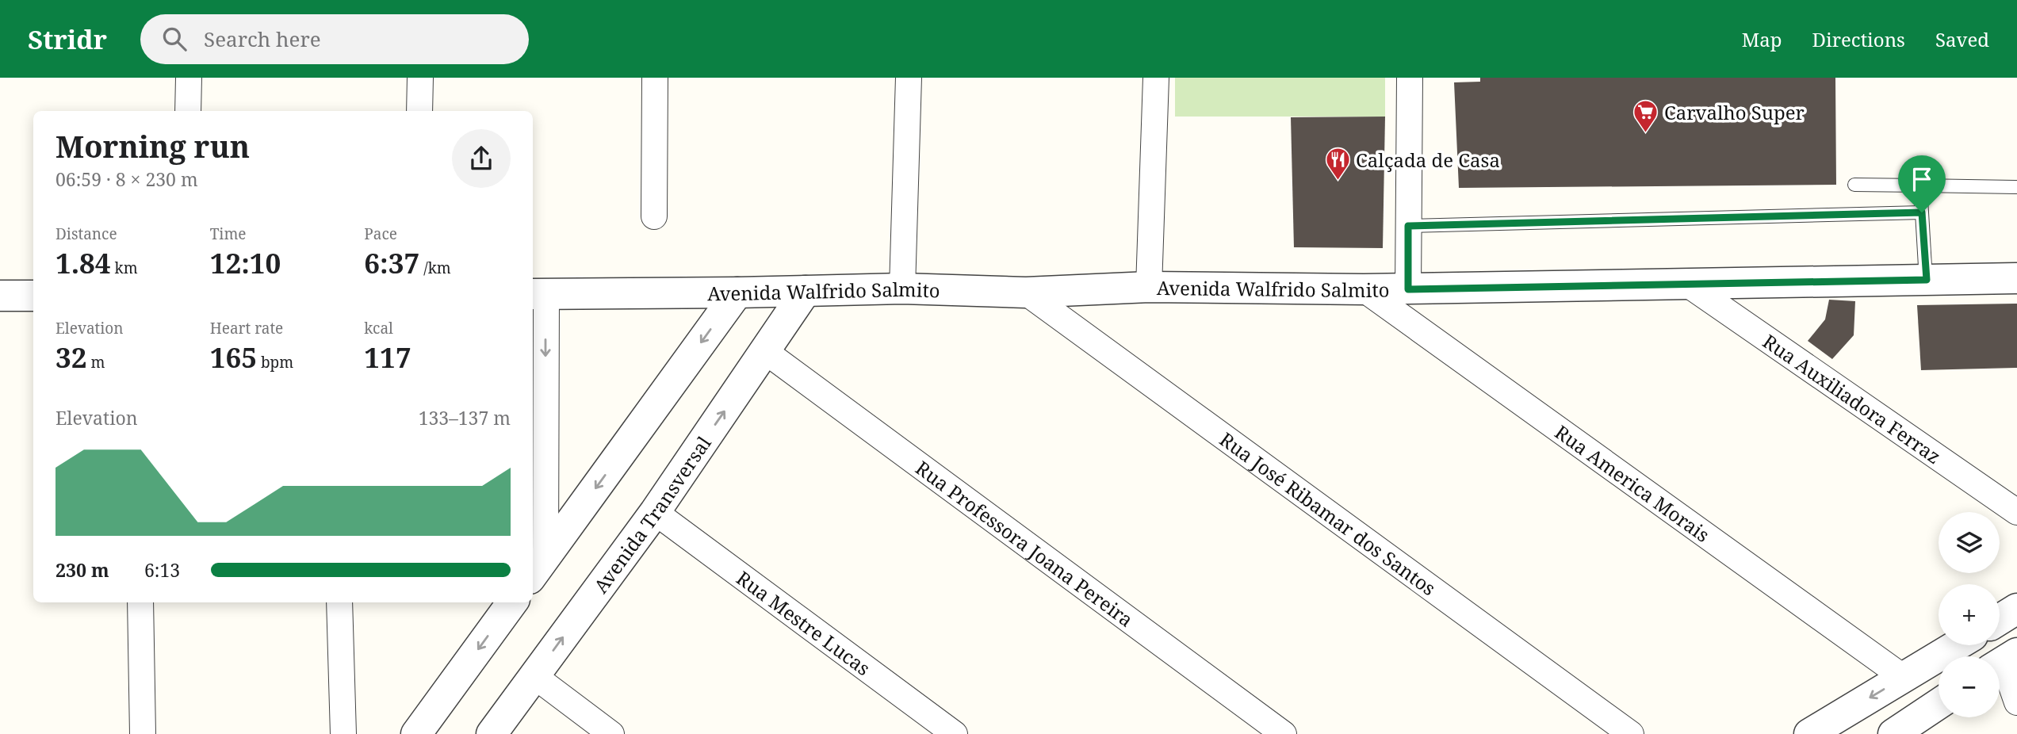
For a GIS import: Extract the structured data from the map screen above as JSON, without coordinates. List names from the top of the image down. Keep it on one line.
{"streets":{"street":["Avenida Walfrido Salmito","Rua Auxiliadora Ferraz","Rua America Morais","Rua José Ribamar dos Santos","Avenida Transversal","Rua Professora Joana Pereira","Rua Mestre Lucas"]},"crossings":[["Avenida Walfrido Salmito","Rua Auxiliadora Ferraz"],["Avenida Walfrido Salmito","Rua America Morais"],["Avenida Walfrido Salmito","Rua José Ribamar dos Santos"],["Avenida Walfrido Salmito","Avenida Transversal"],["Avenida Transversal","Rua Professora Joana Pereira"],["Avenida Transversal","Rua Mestre Lucas"]],"places":{"supermarket":["Carvalho Super"],"restaurant":["Calçada de Casa"]},"page":{"header":"Stridr","search":"Search here","nav":["Map","Directions","Saved"],"heading":["Morning run","06:59 · 8 × 230 m"],"stats":[["Distance","1.84 km"],["Time","12:10"],["Pace","6:37 /km"],["Elevation","32 m"],["Heart rate","165 bpm"],["kcal","117"]],"chart":["Elevation","133–137 m"],"map_buttons":["+","−"],"list":[{"name":"230 m","note":"6:13"}]}}
